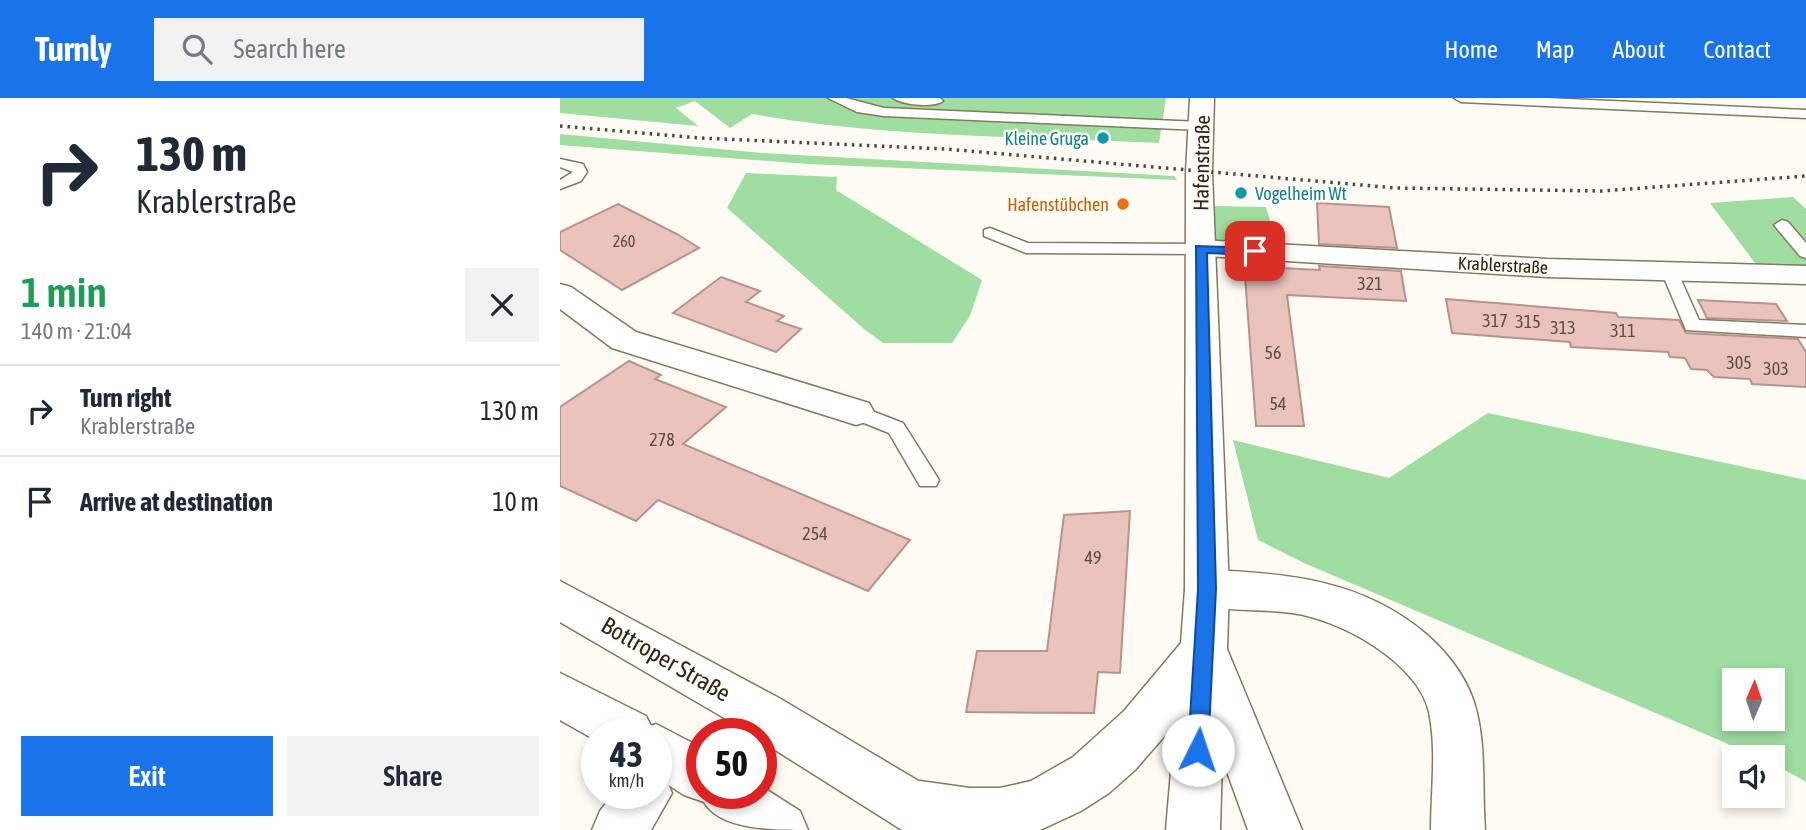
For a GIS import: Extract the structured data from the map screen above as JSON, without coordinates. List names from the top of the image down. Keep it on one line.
{"streets":{"main road":["Hafenstraße","Krablerstraße","Bottroper Straße"]},"crossings":[["Hafenstraße","Krablerstraße"]],"places":["Kleine Gruga","Vogelheim Wt","Hafenstübchen"],"house_numbers":["260","321","317","315","313","311","56","305","303","54","278","254","49"],"north":"top","page":{"header":"Turnly","search":"Search here","nav":["Home","Map","About","Contact"],"turn":["130 m","Krablerstraße"],"heading":["1 min","140 m · 21:04"],"list":[{"name":"Turn right","note":"Krablerstraße","value":"130 m"},{"name":"Arrive at destination","value":"10 m"}],"speed":"43 km/h","limit":"50","buttons":["Exit","Share"]}}
